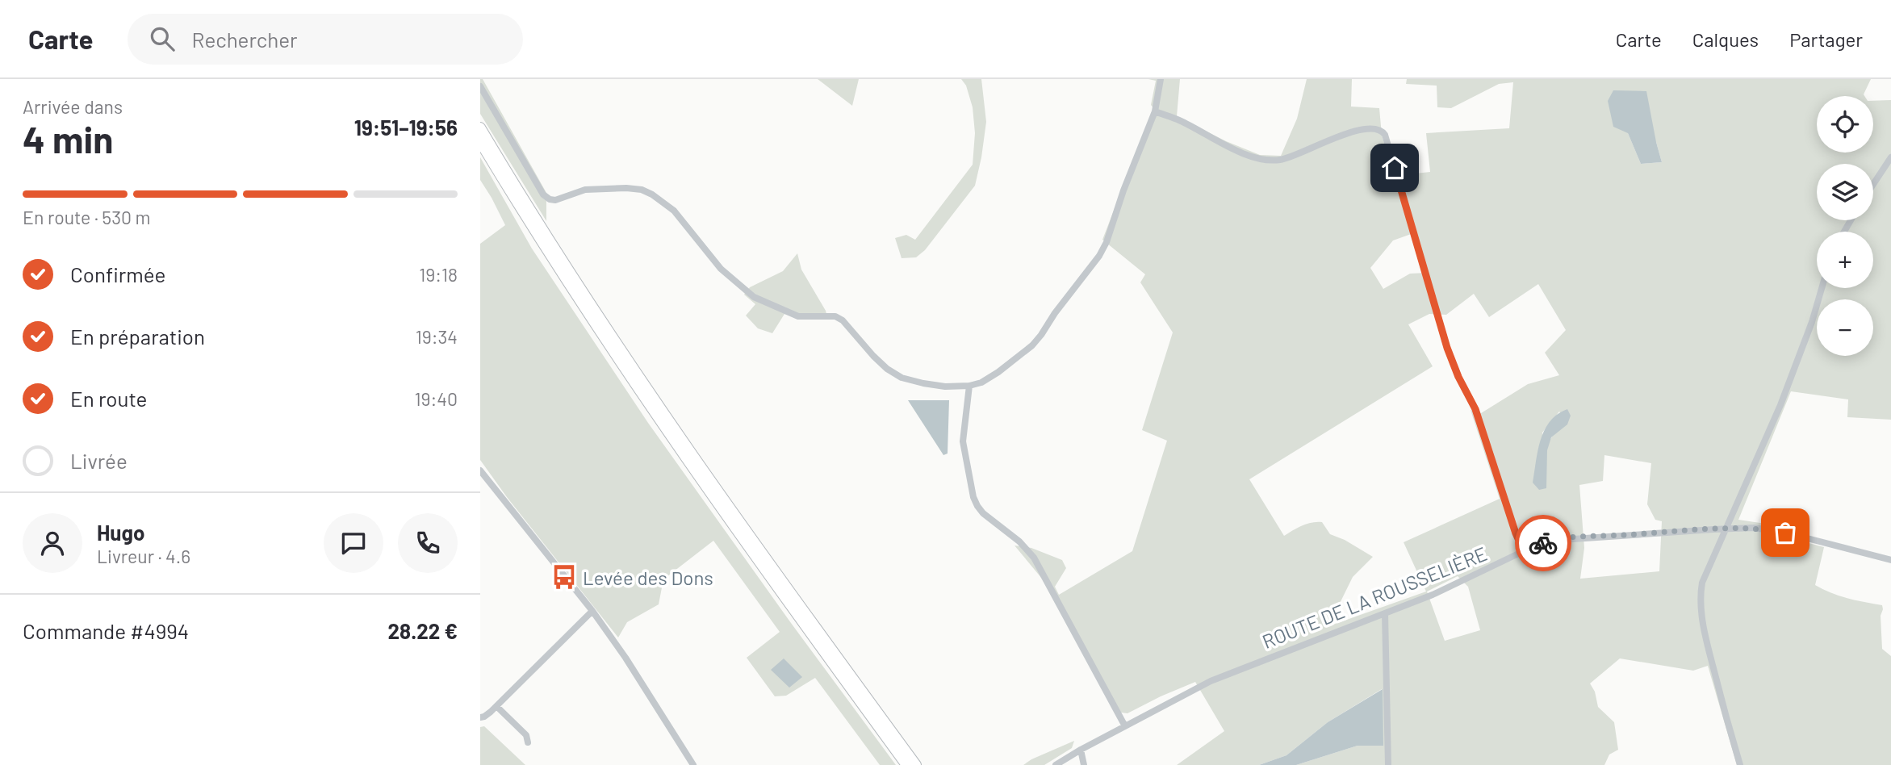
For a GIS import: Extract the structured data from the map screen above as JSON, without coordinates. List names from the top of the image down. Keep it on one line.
{"streets":{"street":["ROUTE DE LA ROUSSELIÈRE"]},"places":{"bus stop":["Levée des Dons"]},"page":{"header":"Carte","search":"Rechercher","nav":["Carte","Calques","Partager"],"heading":["4 min","Arrivée dans","19:51–19:56"],"panel":["Hugo","Livreur · 4.6","Commande #4994","28.22 €"],"map_buttons":["+","−"],"bar":"En route · 530 m","list":[["Confirmée","19:18"],["En préparation","19:34"],["En route","19:40"],"Livrée"]}}
